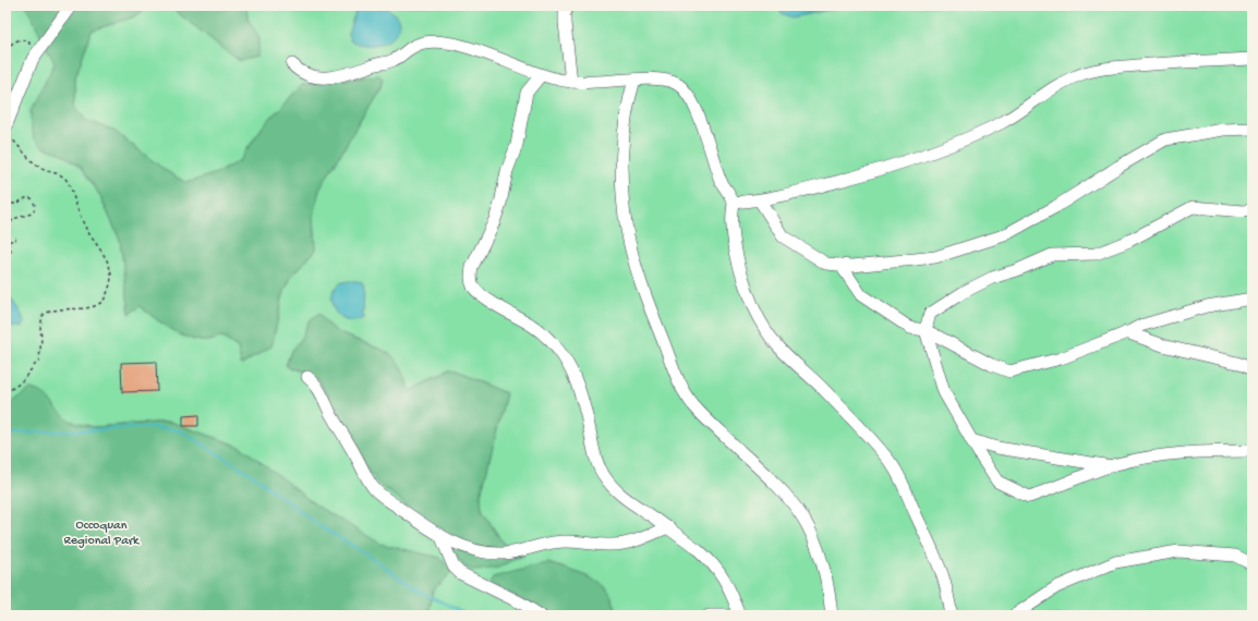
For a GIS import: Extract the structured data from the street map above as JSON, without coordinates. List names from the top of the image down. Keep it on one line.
{"parks":["Occoquan Regional Park"]}
